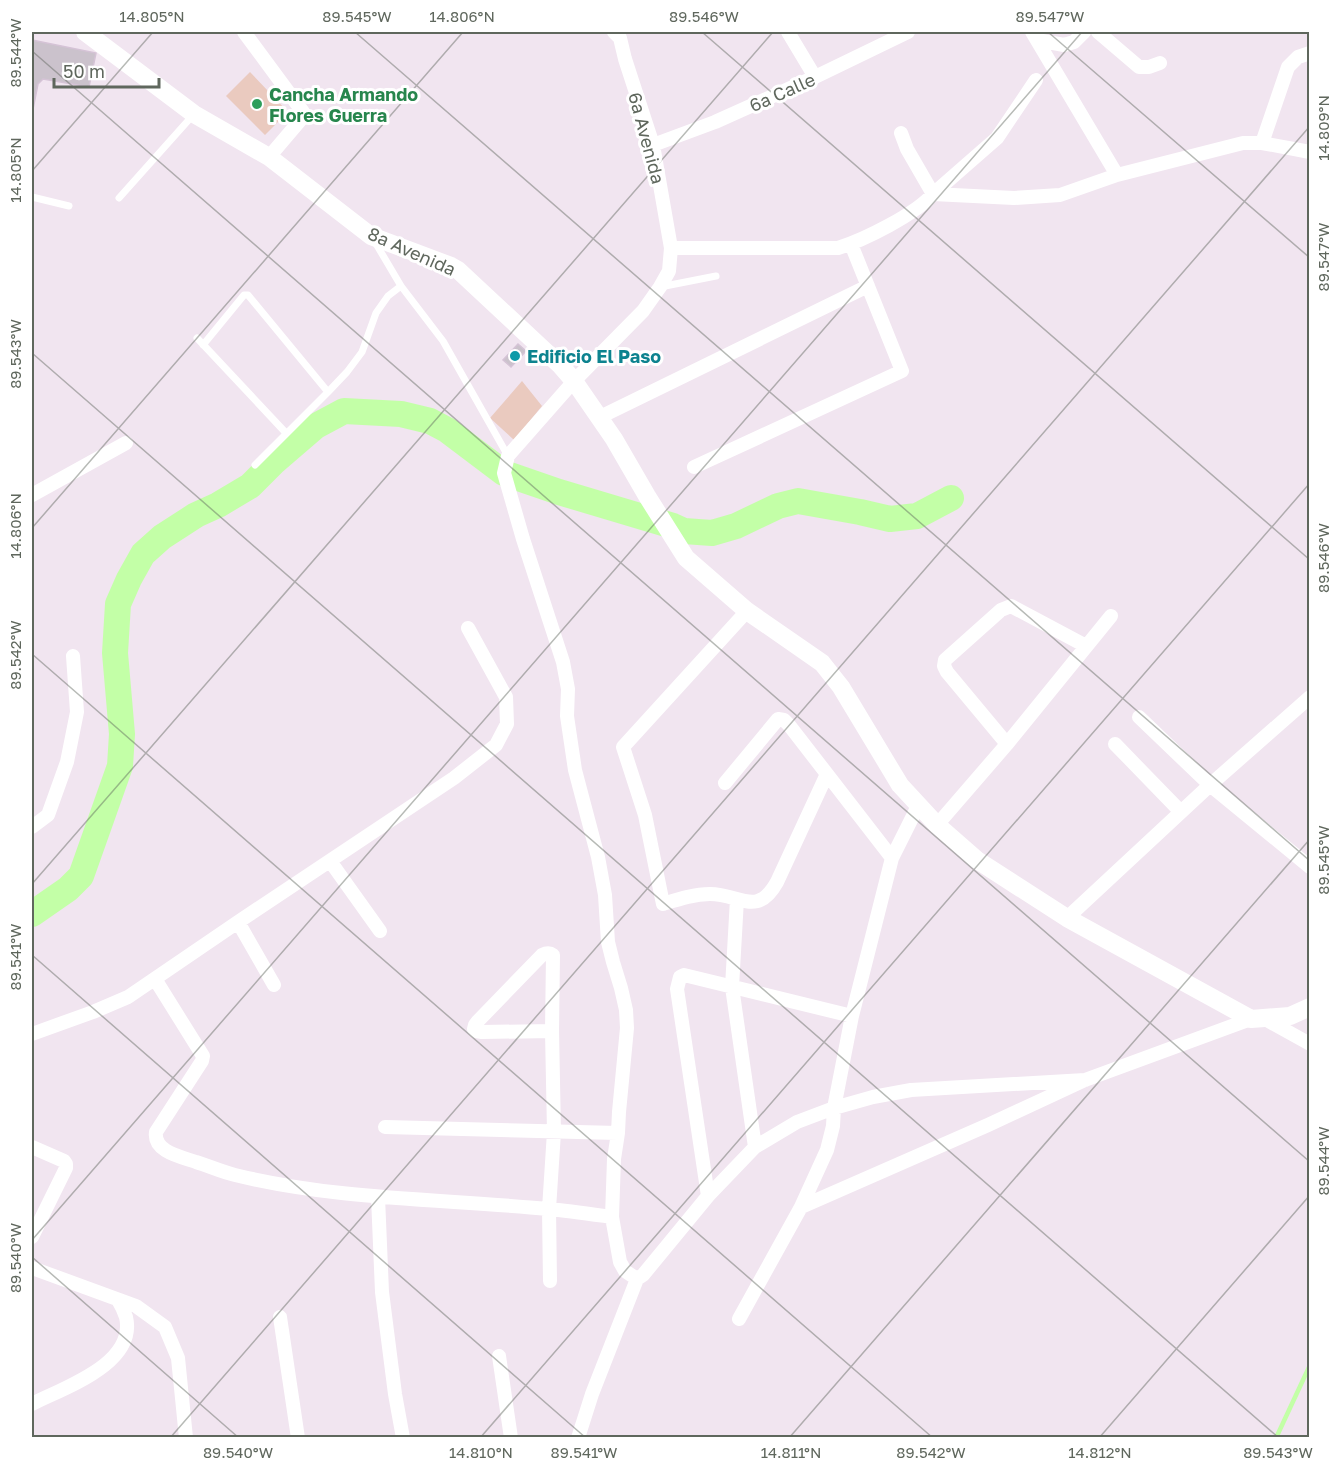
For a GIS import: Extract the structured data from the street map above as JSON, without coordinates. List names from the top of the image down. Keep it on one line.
{"streets":{"street":["6a Calle","6a Avenida","8a Avenida"]},"crossings":[["6a Calle","6a Avenida"],["6a Avenida","8a Avenida"]],"places":["Cancha Armando Flores Guerra","Edificio El Paso"],"scale_bar":"50 m","coordinates":["14.805°N","89.545°W","14.806°N","89.546°W","89.547°W","89.544°W","14.809°N","89.543°W","89.542°W","89.541°W","89.540°W","14.810°N","14.811°N","14.812°N"]}
